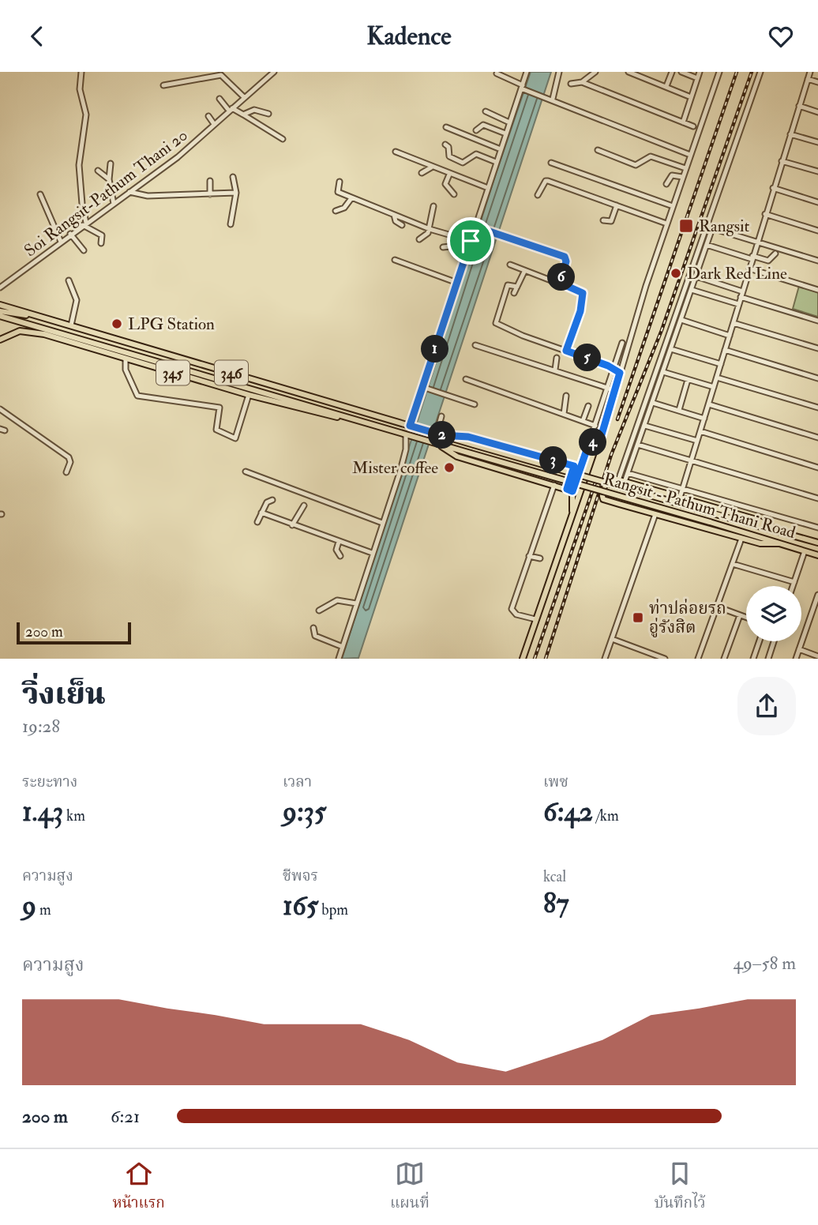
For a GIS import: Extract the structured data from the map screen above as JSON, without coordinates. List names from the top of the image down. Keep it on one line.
{"streets":{"main road":["345","346","Rangsit - Pathum Thani Road"],"street":["Soi Rangsit-Pathum Thani 20"]},"crossings":[["345","Rangsit - Pathum Thani Road"]],"places":{"transit":["Rangsit","ท่าปล่อยรถ อู่รังสิต"],"other":["Dark Red Line","LPG Station","Mister coffee"]},"scale_bar":"200 m","page":{"header":"Kadence","pins":["6","1","5","2","4","3"],"scale":"200 m","heading":["วิ่งเย็น","19:28"],"stats":[["ระยะทาง","1.43 km"],["เวลา","9:35"],["เพซ","6:42 /km"],["ความสูง","9 m"],["ชีพจร","165 bpm"],["kcal","87"]],"chart":["ความสูง","49–58 m"],"list":[{"name":"200 m","note":"6:21"}],"tabs":["หน้าแรก","แผนที่","บันทึกไว้"]}}
